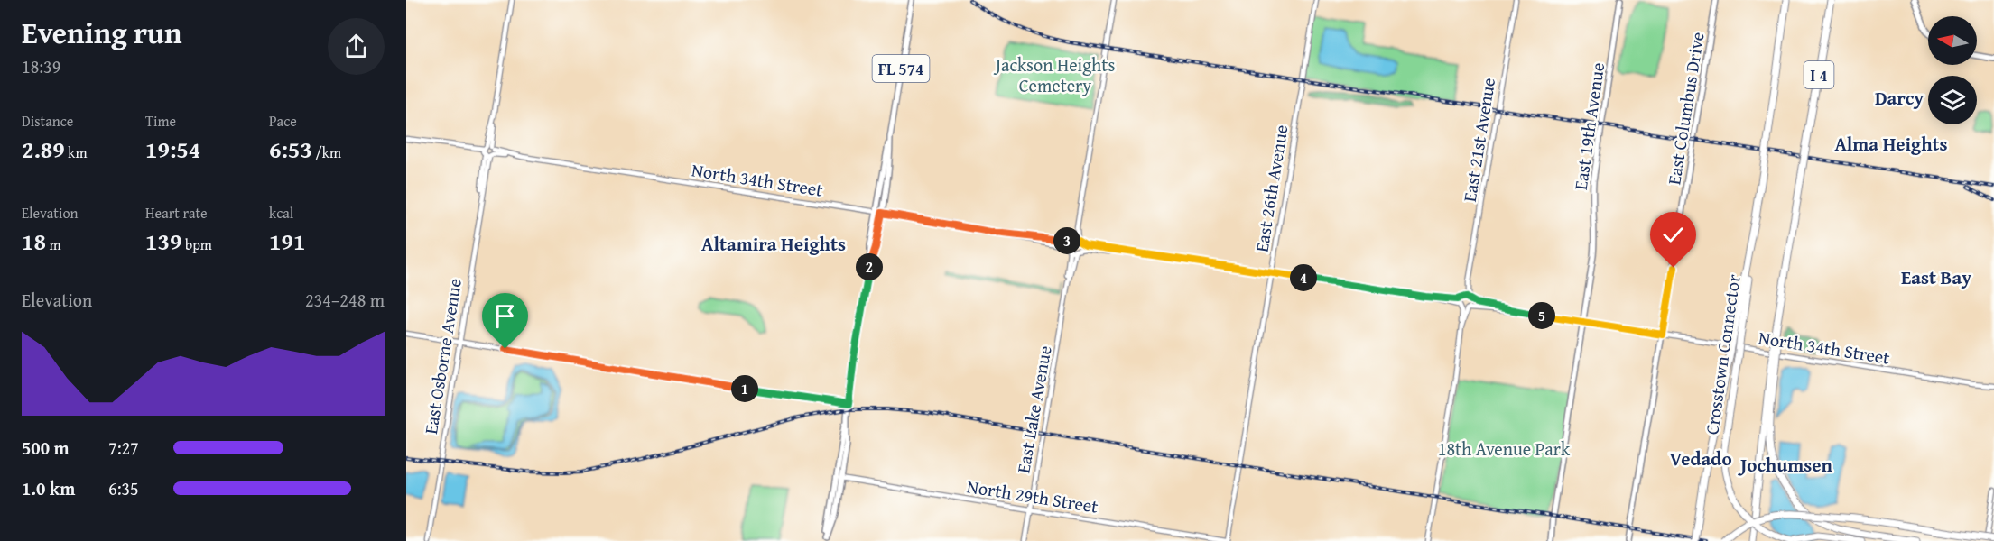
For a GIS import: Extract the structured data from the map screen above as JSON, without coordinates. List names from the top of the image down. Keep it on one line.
{"streets":{"highway":["I 4","Crosstown Connector"],"main road":["FL 574","East Columbus Drive","East 19th Avenue"],"street":["East 21st Avenue","North 34th Street","East 26th Avenue","East Osborne Avenue","East Lake Avenue","North 29th Street"]},"crossings":[["FL 574","North 34th Street"],["FL 574","North 29th Street"],["I 4","Crosstown Connector"],["East Columbus Drive","North 34th Street"],["East 19th Avenue","North 34th Street"],["East 21st Avenue","North 34th Street"],["North 34th Street","East 26th Avenue"],["North 34th Street","East Osborne Avenue"],["North 34th Street","East Lake Avenue"],["East 26th Avenue","North 29th Street"],["East Lake Avenue","North 29th Street"]],"districts":["Darcy","Alma Heights","Altamira Heights","East Bay","Vedado","Jochumsen"],"parks":["Jackson Heights Cemetery","18th Avenue Park"],"north":"left","page":{"heading":["Evening run","18:39"],"stats":[["Distance","2.89 km"],["Time","19:54"],["Pace","6:53 /km"],["Elevation","18 m"],["Heart rate","139 bpm"],["kcal","191"]],"pins":["3","2","4","5","1"],"chart":["Elevation","234–248 m"],"list":[{"name":"500 m","note":"7:27"},{"name":"1.0 km","note":"6:35"}]}}
